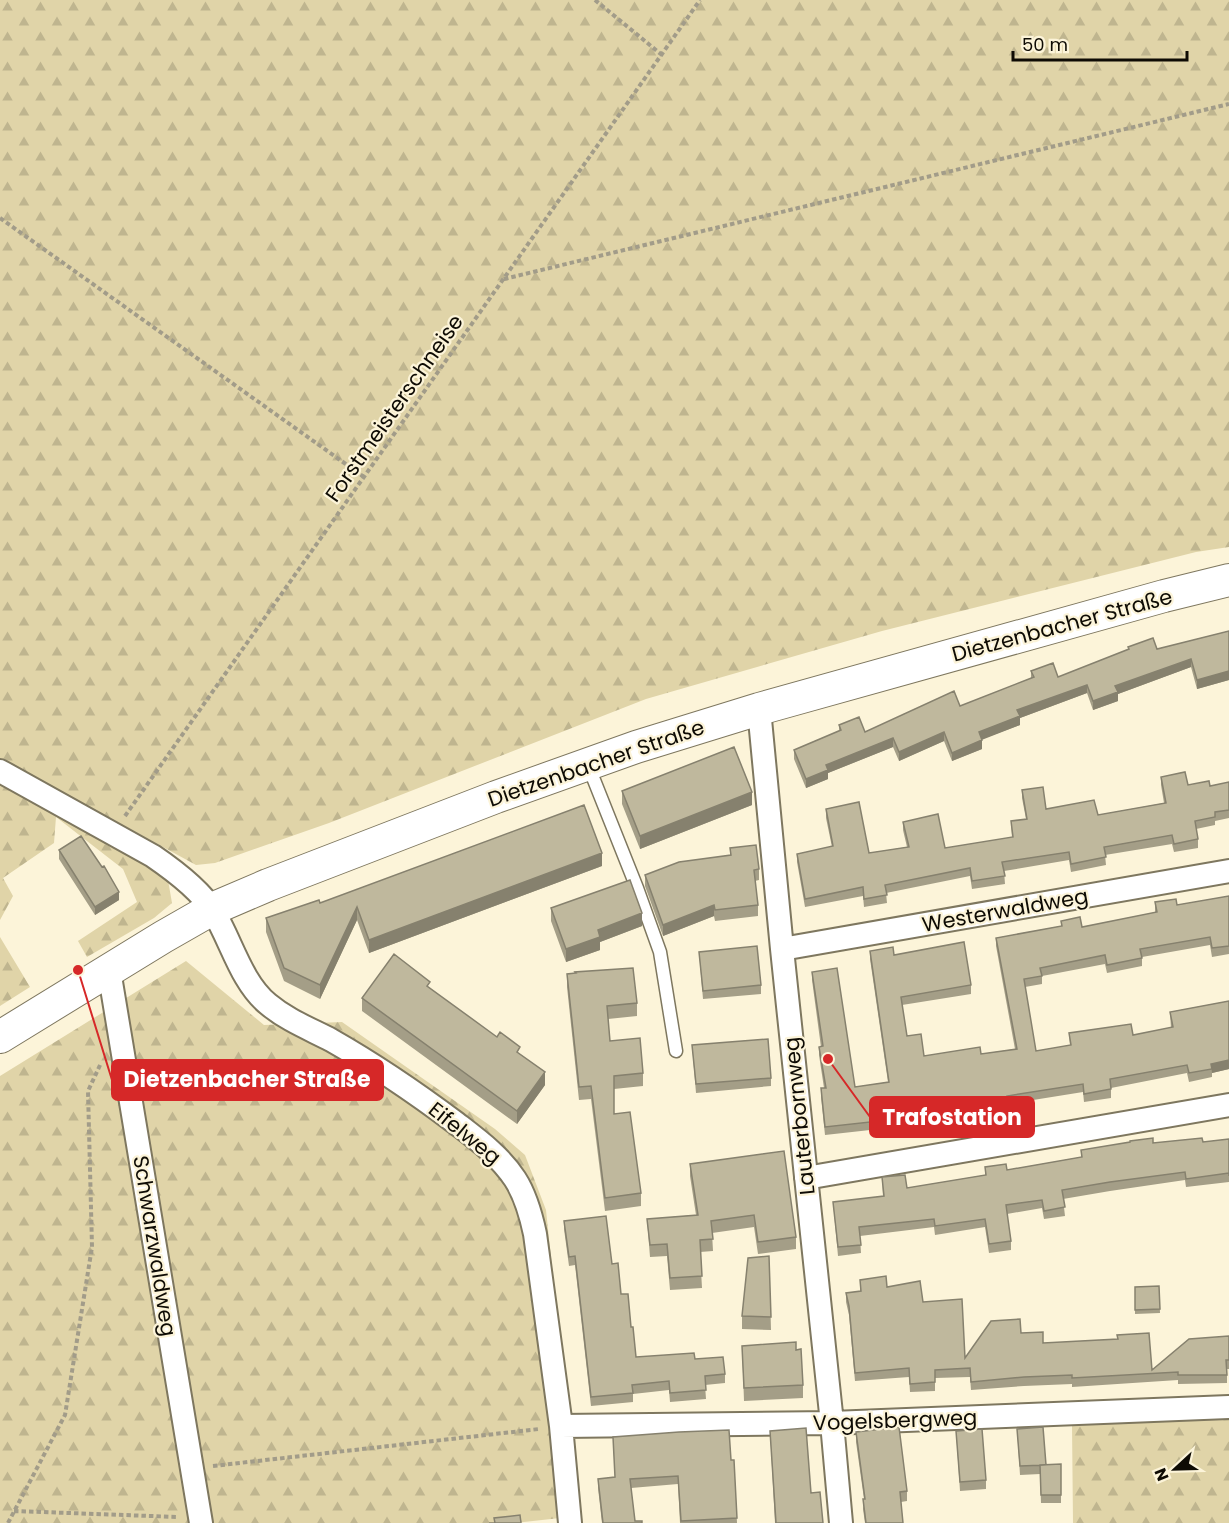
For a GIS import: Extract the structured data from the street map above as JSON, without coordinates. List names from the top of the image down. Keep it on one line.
{"streets":{"main road":["Dietzenbacher Straße"],"street":["Westerwaldweg","Lauterbornweg","Eifelweg","Schwarzwaldweg","Vogelsbergweg"],"path":["Forstmeisterschneise"]},"crossings":[["Forstmeisterschneise","Eifelweg"],["Dietzenbacher Straße","Lauterbornweg"],["Dietzenbacher Straße","Eifelweg"],["Dietzenbacher Straße","Schwarzwaldweg"],["Westerwaldweg","Lauterbornweg"],["Lauterbornweg","Vogelsbergweg"],["Eifelweg","Vogelsbergweg"]],"places":["Dietzenbacher Straße","Trafostation"],"scale_bar":"50 m","north":"left"}
